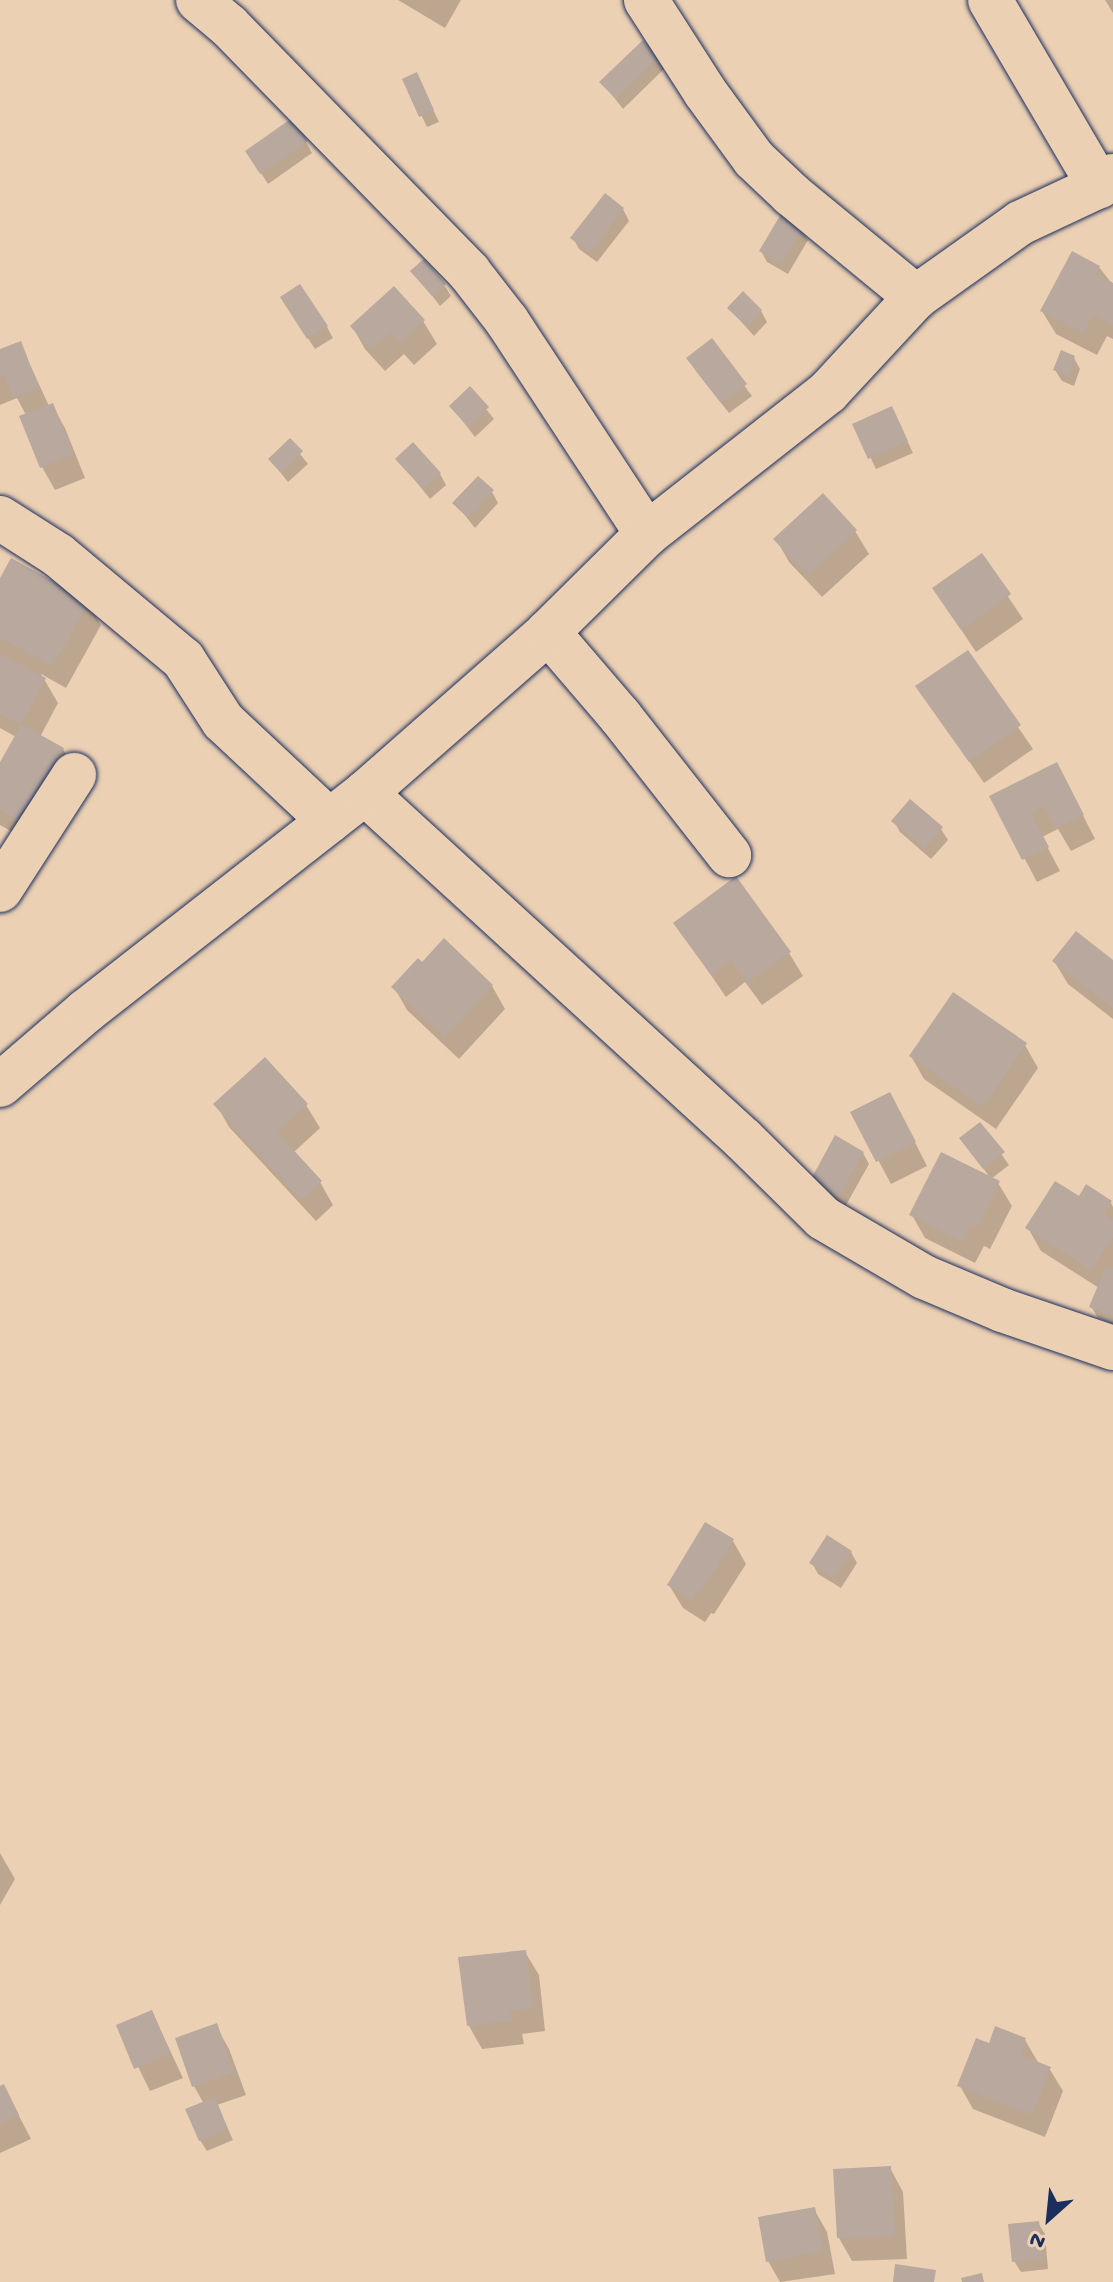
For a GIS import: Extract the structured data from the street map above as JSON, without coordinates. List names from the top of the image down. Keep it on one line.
{"north":"bottom left"}
